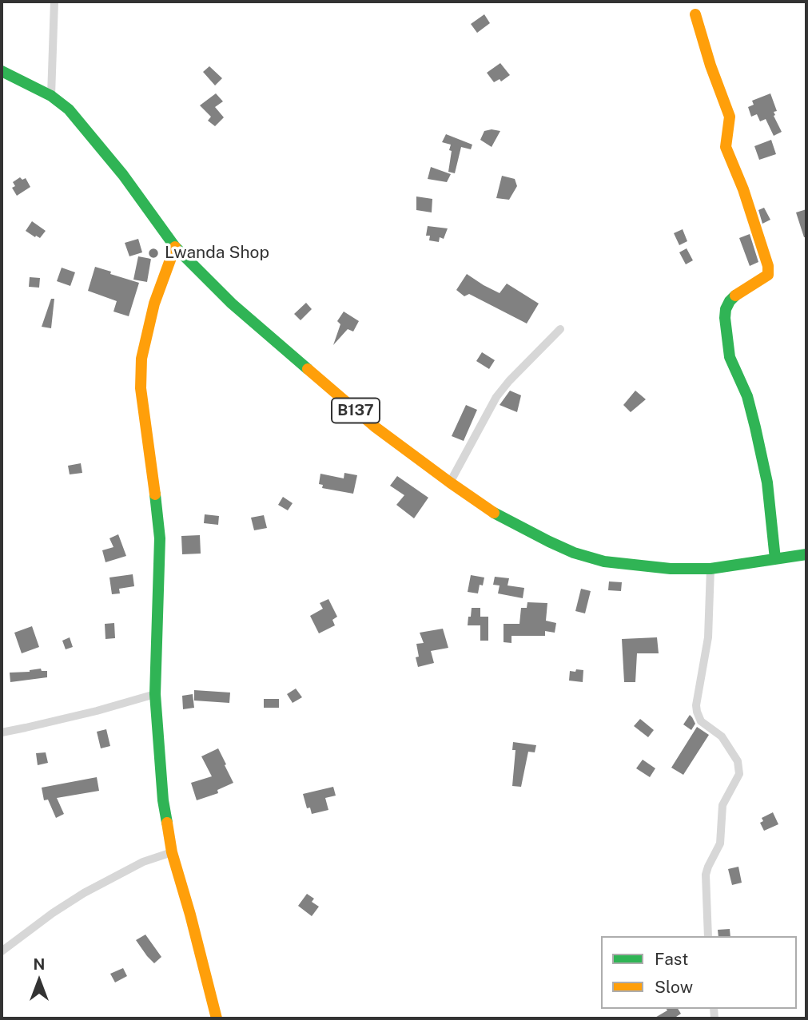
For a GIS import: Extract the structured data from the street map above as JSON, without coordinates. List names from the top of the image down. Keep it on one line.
{"streets":{"street":["B137"]},"places":["Lwanda Shop"],"legend":["Fast","Slow"],"north":"top"}
